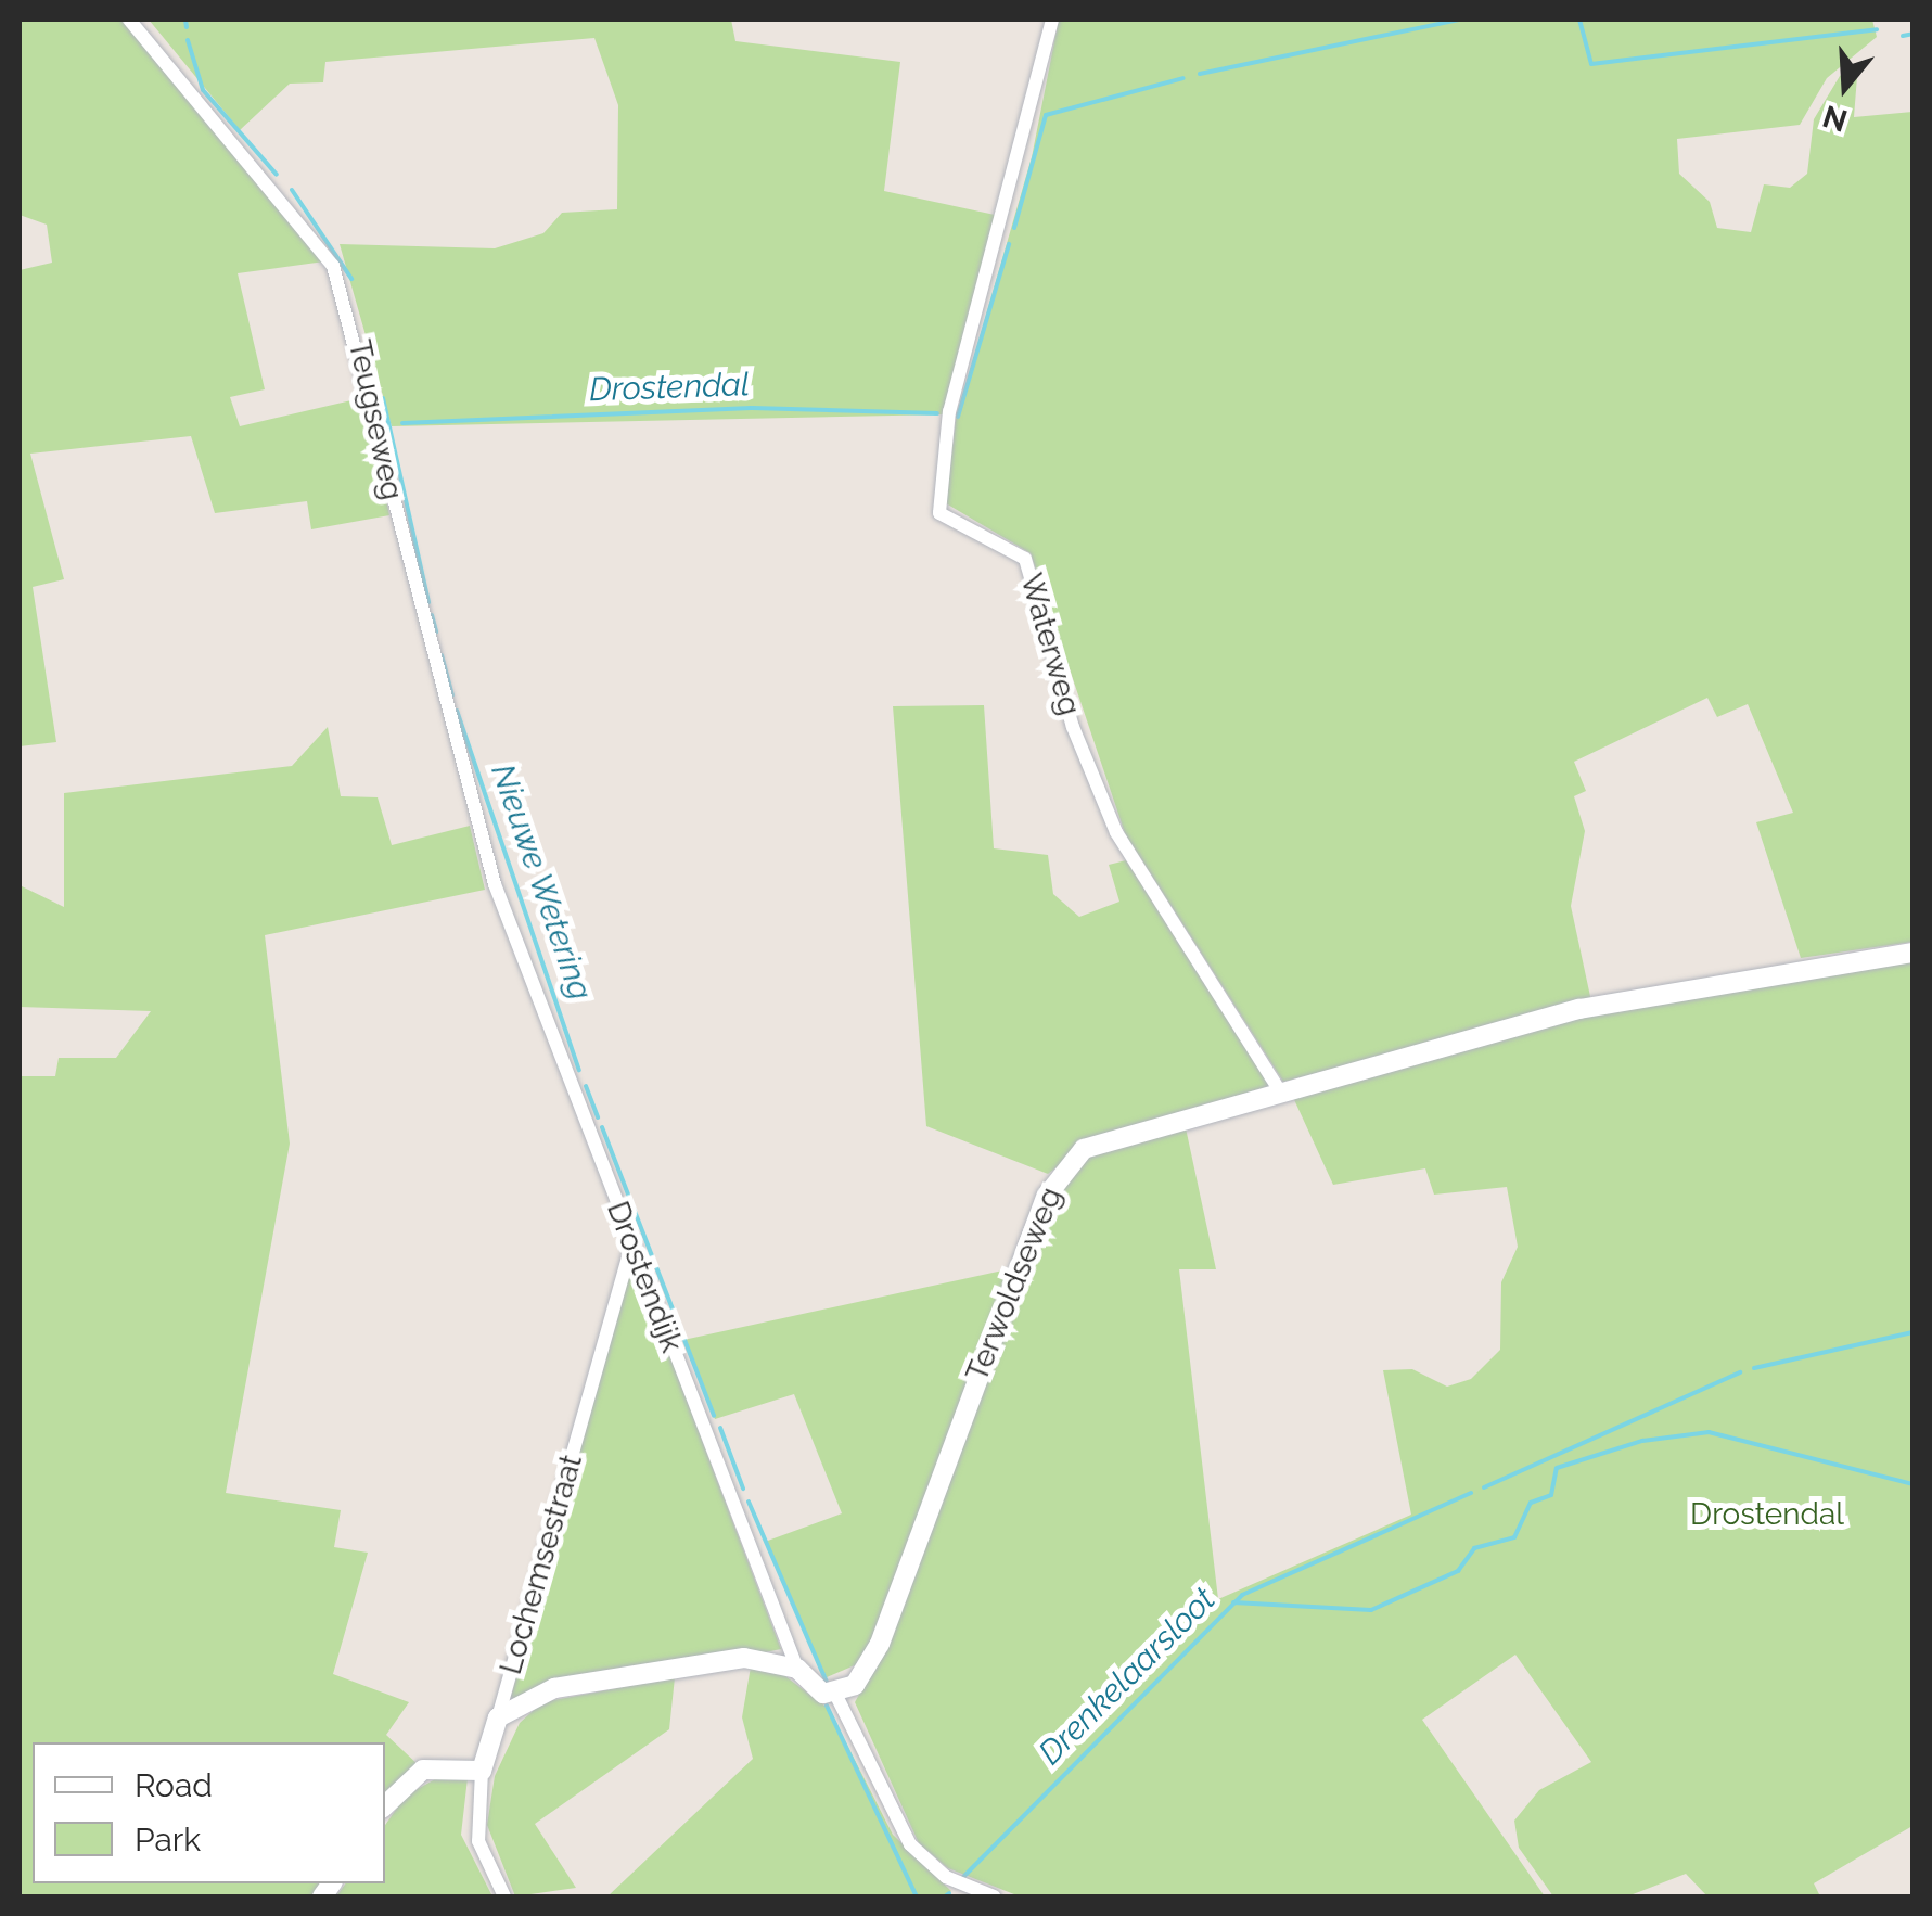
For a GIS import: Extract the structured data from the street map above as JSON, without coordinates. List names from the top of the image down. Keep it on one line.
{"streets":{"street":["Teugseweg","Waterweg","Drostendijk","Terwoldseweg","Lochemsestraat"]},"crossings":[["Teugseweg","Drostendijk"],["Waterweg","Terwoldseweg"],["Drostendijk","Lochemsestraat"]],"water":["Drostendal","Nieuwe Wetering","Drenkelaarsloot"],"parks":["Drostendal"],"legend":["Road","Park"],"north":"bottom"}
